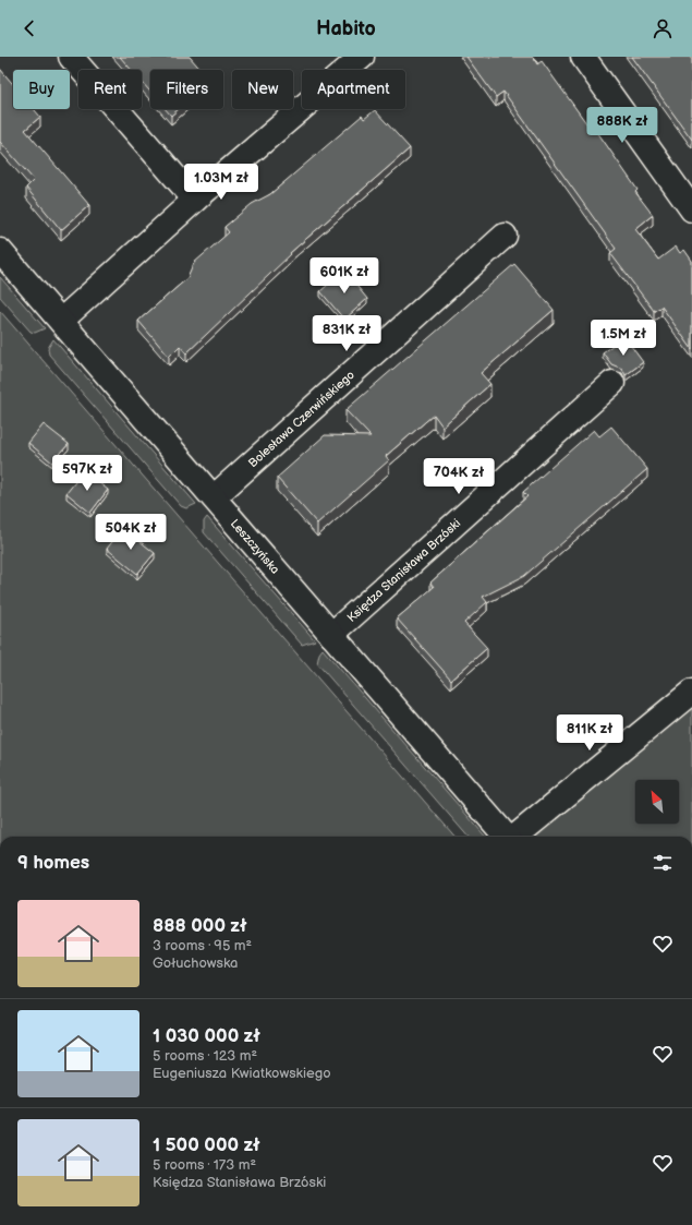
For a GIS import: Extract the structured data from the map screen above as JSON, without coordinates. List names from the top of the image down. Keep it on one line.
{"streets":{"street":["Bolesława Czerwińskiego","Leszczyńska","Księdza Stanisława Brzóski"]},"crossings":[["Bolesława Czerwińskiego","Leszczyńska"],["Leszczyńska","Księdza Stanisława Brzóski"]],"north":"top left","page":{"header":"Habito","chip":["Buy","Rent","Filters","New","Apartment"],"price":["888K zł","1.03M zł","601K zł","831K zł","1.5M zł","597K zł","704K zł","504K zł","811K zł"],"heading":"9 homes","list":[{"name":"888 000 zł","note":"3 rooms · 95 m² · Gołuchowska"},{"name":"1 030 000 zł","note":"5 rooms · 123 m² · Eugeniusza Kwiatkowskiego"},{"name":"1 500 000 zł","note":"5 rooms · 173 m² · Księdza Stanisława Brzóski"}]}}
